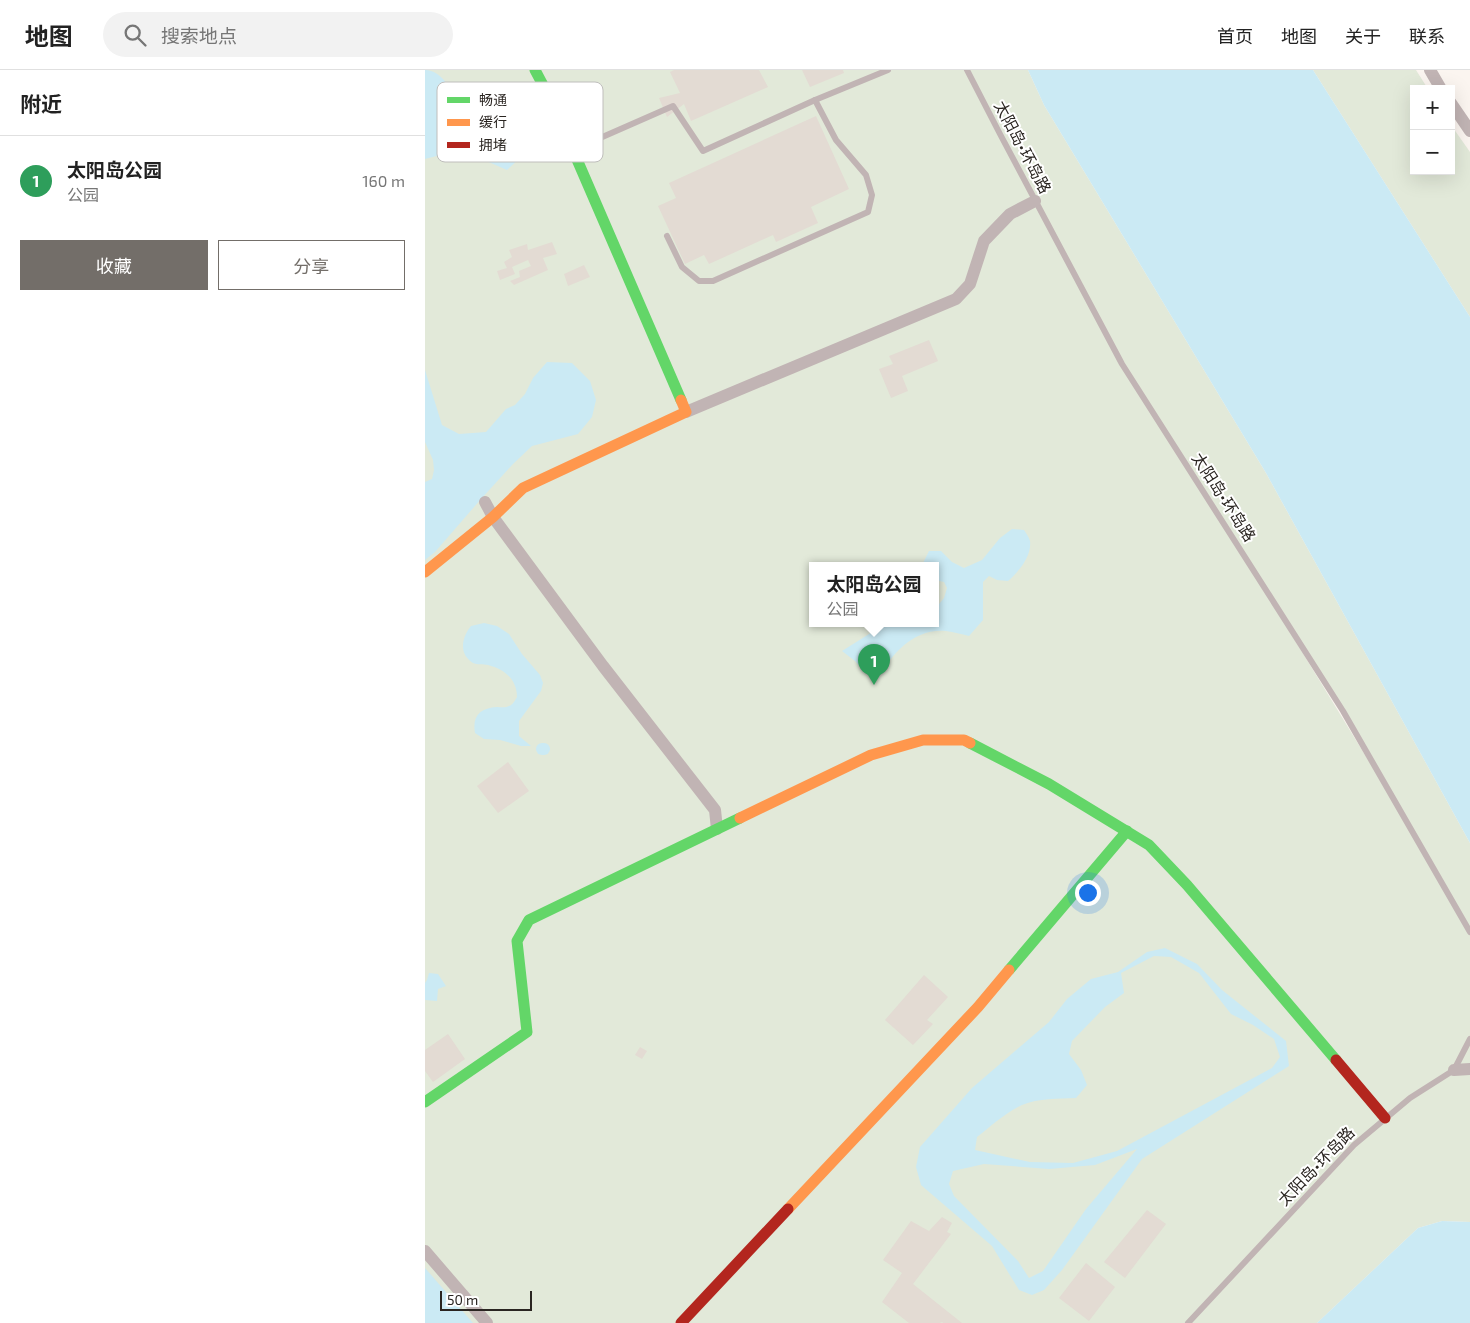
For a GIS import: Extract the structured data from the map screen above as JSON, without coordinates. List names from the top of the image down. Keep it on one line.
{"streets":{"lane":["太阳岛•环岛路"]},"legend":["畅通","缓行","拥堵"],"scale_bar":"50 m","page":{"header":"地图","search":"搜索地点","nav":["首页","地图","关于","联系"],"heading":"附近","map_buttons":["+","−"],"list":[{"mark":"1","name":"太阳岛公园","note":"公园","value":"160 m"}],"buttons":["收藏","分享"],"popup":["太阳岛公园","公园"],"pins":"1","scale":"50 m"}}
